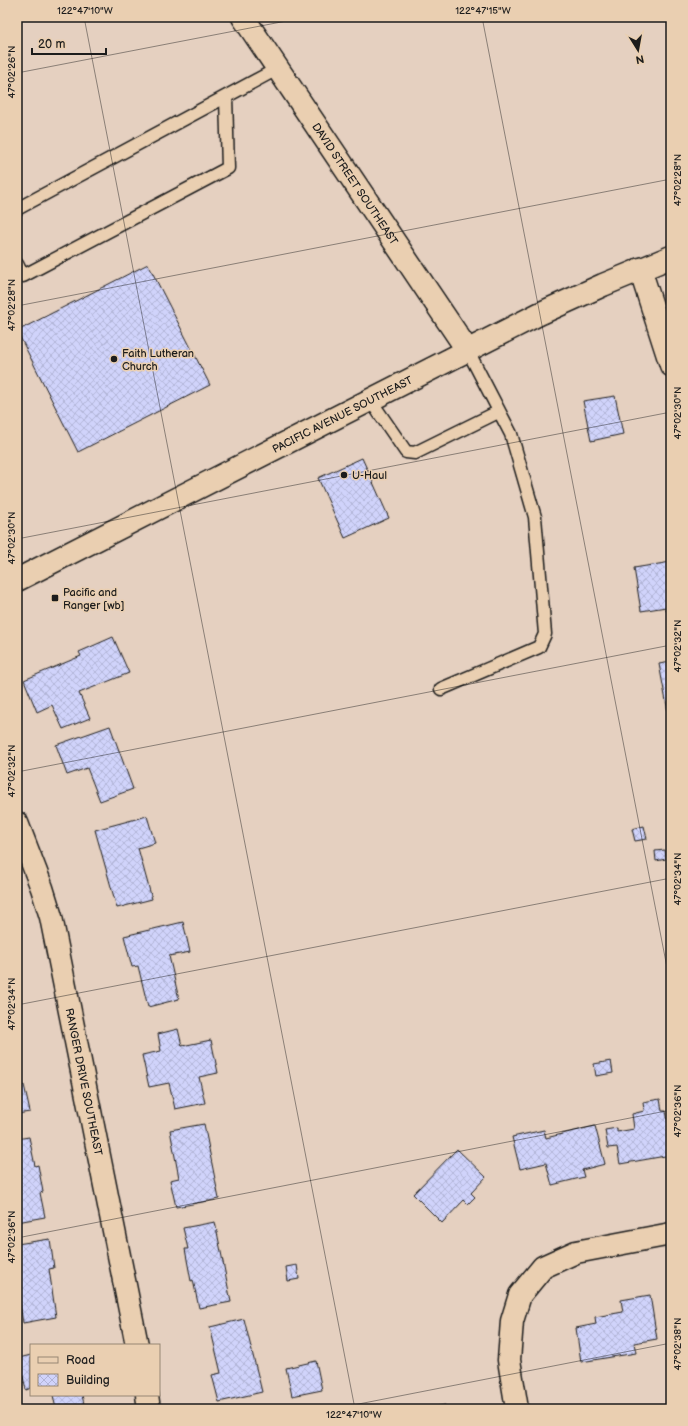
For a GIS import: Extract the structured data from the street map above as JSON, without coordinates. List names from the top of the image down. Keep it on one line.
{"streets":{"street":["DAVID STREET SOUTHEAST","PACIFIC AVENUE SOUTHEAST","RANGER DRIVE SOUTHEAST"]},"crossings":[["DAVID STREET SOUTHEAST","PACIFIC AVENUE SOUTHEAST"]],"places":{"other":["Faith Lutheran Church","U-Haul"],"transit":["Pacific and Ranger [wb]"]},"legend":["Road","Building"],"scale_bar":"20 m","north":"bottom","coordinates":["122°47'10\"W","122°47'15\"W","47°02'26\"N","47°02'28\"N","47°02'30\"N","47°02'32\"N","47°02'34\"N","47°02'36\"N","47°02'38\"N"]}
